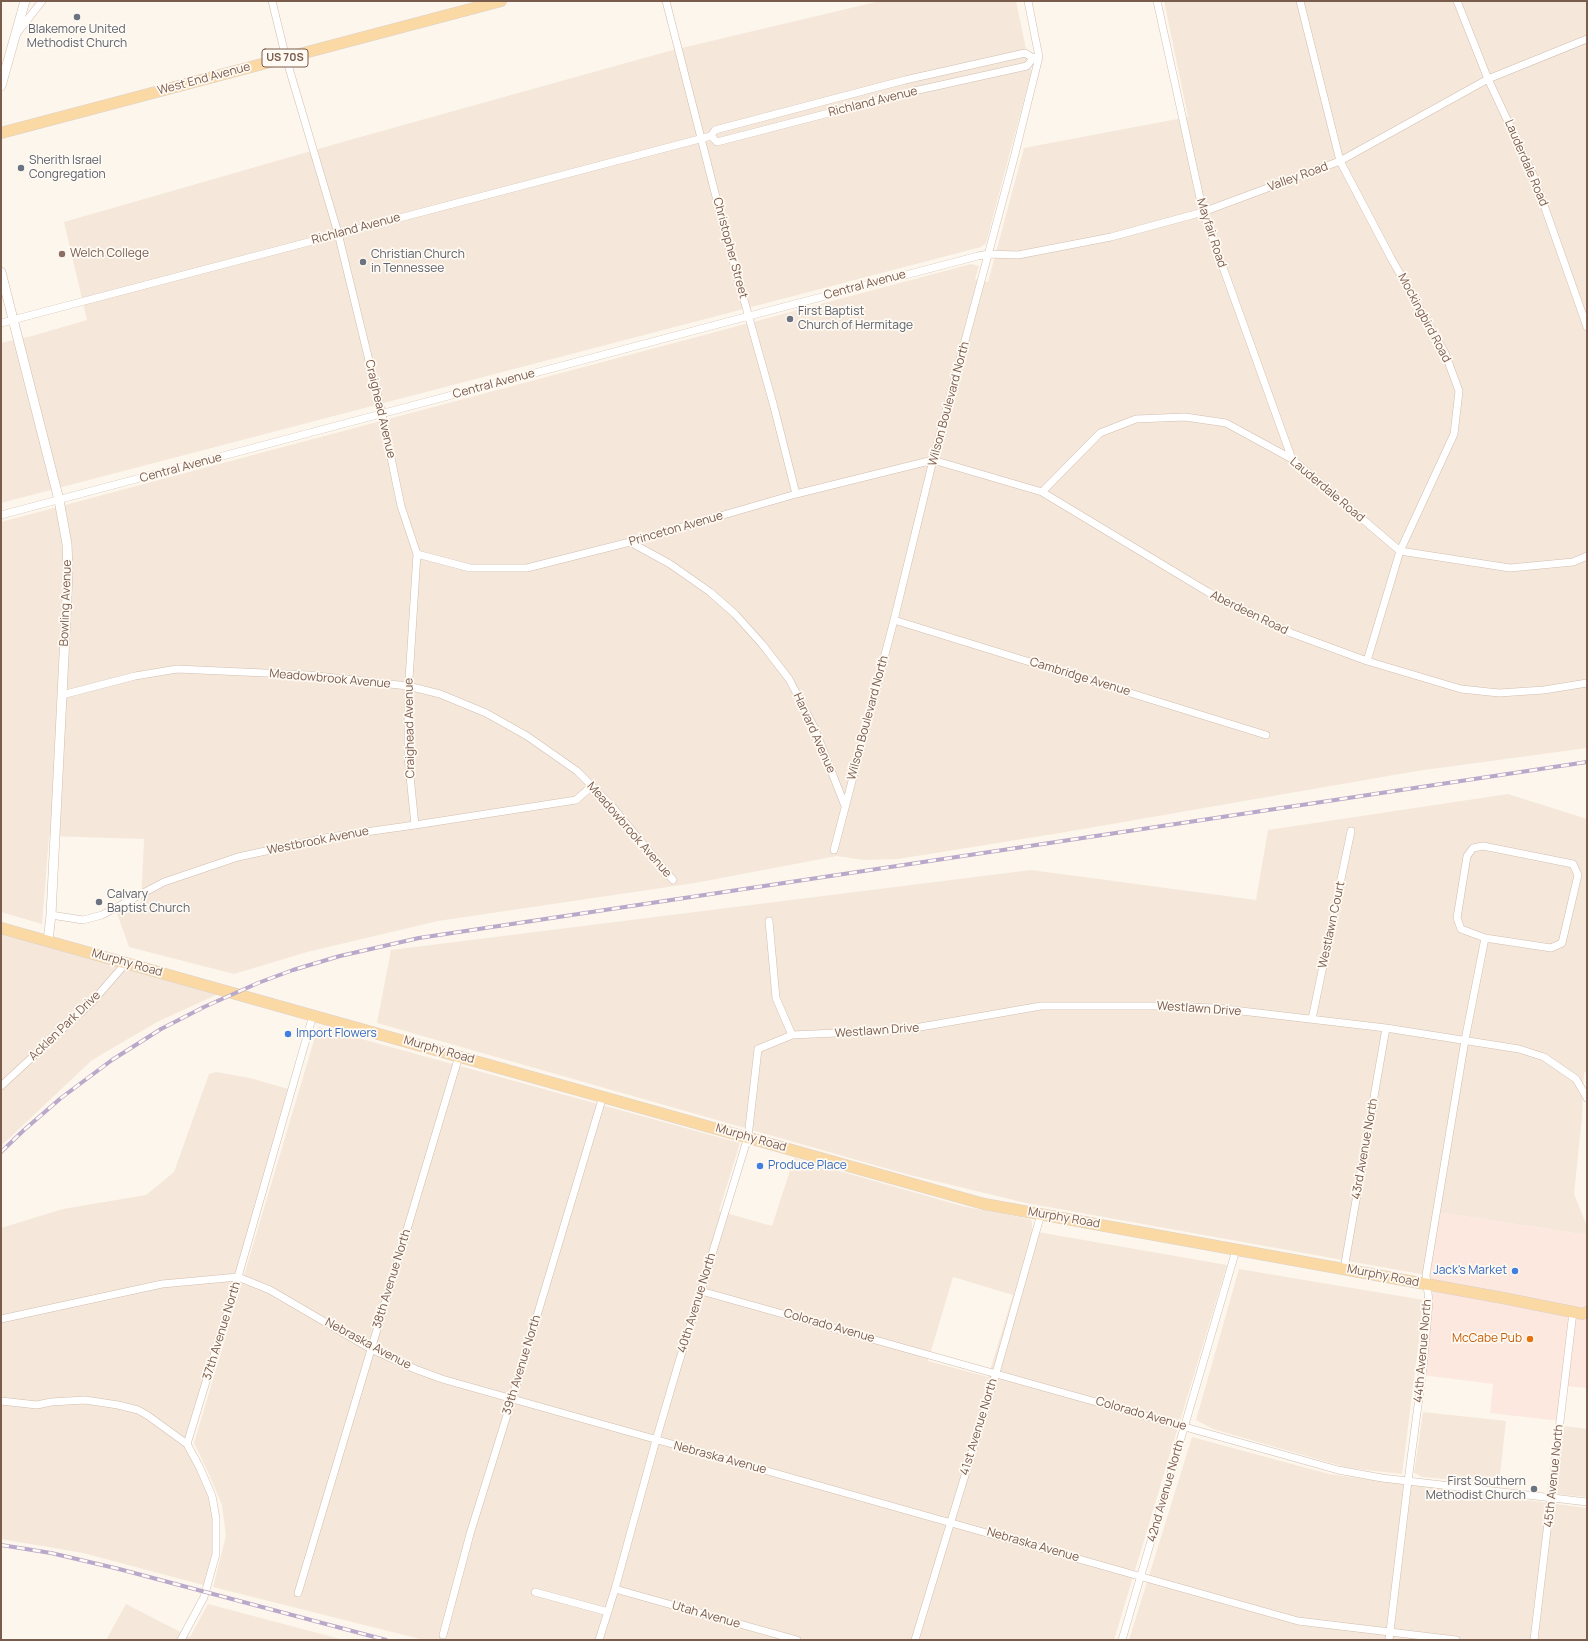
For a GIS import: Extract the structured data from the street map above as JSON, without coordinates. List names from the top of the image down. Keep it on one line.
{"streets":{"main road":["US 70S","West End Avenue","Murphy Road"],"street":["Richland Avenue","Lauderdale Road","Valley Road","Mayfair Road","Christopher Street","Central Avenue","Mockingbird Road","Wilson Boulevard North","Craighead Avenue","Princeton Avenue","Bowling Avenue","Aberdeen Road","Cambridge Avenue","Meadowbrook Avenue","Harvard Avenue","Westbrook Avenue","Westlawn Court","Westlawn Drive","Acklen Park Drive","43rd Avenue North","38th Avenue North","40th Avenue North","Colorado Avenue","37th Avenue North","Nebraska Avenue","44th Avenue North","39th Avenue North","41st Avenue North","45th Avenue North","42nd Avenue North","Utah Avenue"]},"crossings":[["West End Avenue","Craighead Avenue"],["Richland Avenue","Christopher Street"],["Richland Avenue","Wilson Boulevard North"],["Richland Avenue","Craighead Avenue"],["Richland Avenue","Bowling Avenue"],["Lauderdale Road","Valley Road"],["Lauderdale Road","Mayfair Road"],["Lauderdale Road","Mockingbird Road"],["Lauderdale Road","Aberdeen Road"],["Valley Road","Mayfair Road"],["Valley Road","Central Avenue"],["Valley Road","Mockingbird Road"],["Valley Road","Wilson Boulevard North"],["Christopher Street","Central Avenue"],["Christopher Street","Princeton Avenue"],["Central Avenue","Wilson Boulevard North"],["Central Avenue","Craighead Avenue"],["Central Avenue","Bowling Avenue"],["Mockingbird Road","Aberdeen Road"],["Wilson Boulevard North","Princeton Avenue"],["Wilson Boulevard North","Aberdeen Road"],["Wilson Boulevard North","Cambridge Avenue"],["Wilson Boulevard North","Harvard Avenue"],["Craighead Avenue","Princeton Avenue"],["Craighead Avenue","Meadowbrook Avenue"],["Craighead Avenue","Westbrook Avenue"],["Princeton Avenue","Aberdeen Road"],["Princeton Avenue","Harvard Avenue"],["Bowling Avenue","Meadowbrook Avenue"],["Bowling Avenue","Westbrook Avenue"],["Bowling Avenue","Murphy Road"],["Meadowbrook Avenue","Westbrook Avenue"],["Westlawn Court","Westlawn Drive"],["Murphy Road","Acklen Park Drive"],["Murphy Road","43rd Avenue North"],["Murphy Road","38th Avenue North"],["Murphy Road","40th Avenue North"],["Murphy Road","37th Avenue North"],["Murphy Road","44th Avenue North"],["Murphy Road","39th Avenue North"],["Murphy Road","41st Avenue North"],["Murphy Road","45th Avenue North"],["Murphy Road","42nd Avenue North"],["Westlawn Drive","43rd Avenue North"],["Westlawn Drive","40th Avenue North"],["Westlawn Drive","44th Avenue North"],["38th Avenue North","Nebraska Avenue"],["40th Avenue North","Colorado Avenue"],["40th Avenue North","Nebraska Avenue"],["40th Avenue North","Utah Avenue"],["Colorado Avenue","44th Avenue North"],["Colorado Avenue","41st Avenue North"],["Colorado Avenue","45th Avenue North"],["Colorado Avenue","42nd Avenue North"],["37th Avenue North","Nebraska Avenue"],["Nebraska Avenue","44th Avenue North"],["Nebraska Avenue","39th Avenue North"],["Nebraska Avenue","41st Avenue North"],["Nebraska Avenue","42nd Avenue North"]],"places":["Blakemore United Methodist Church","Sherith Israel Congregation","Welch College","Christian Church in Tennessee","First Baptist Church of Hermitage","Calvary Baptist Church","Import Flowers","Produce Place","Jack's Market","McCabe Pub","First Southern Methodist Church"]}
